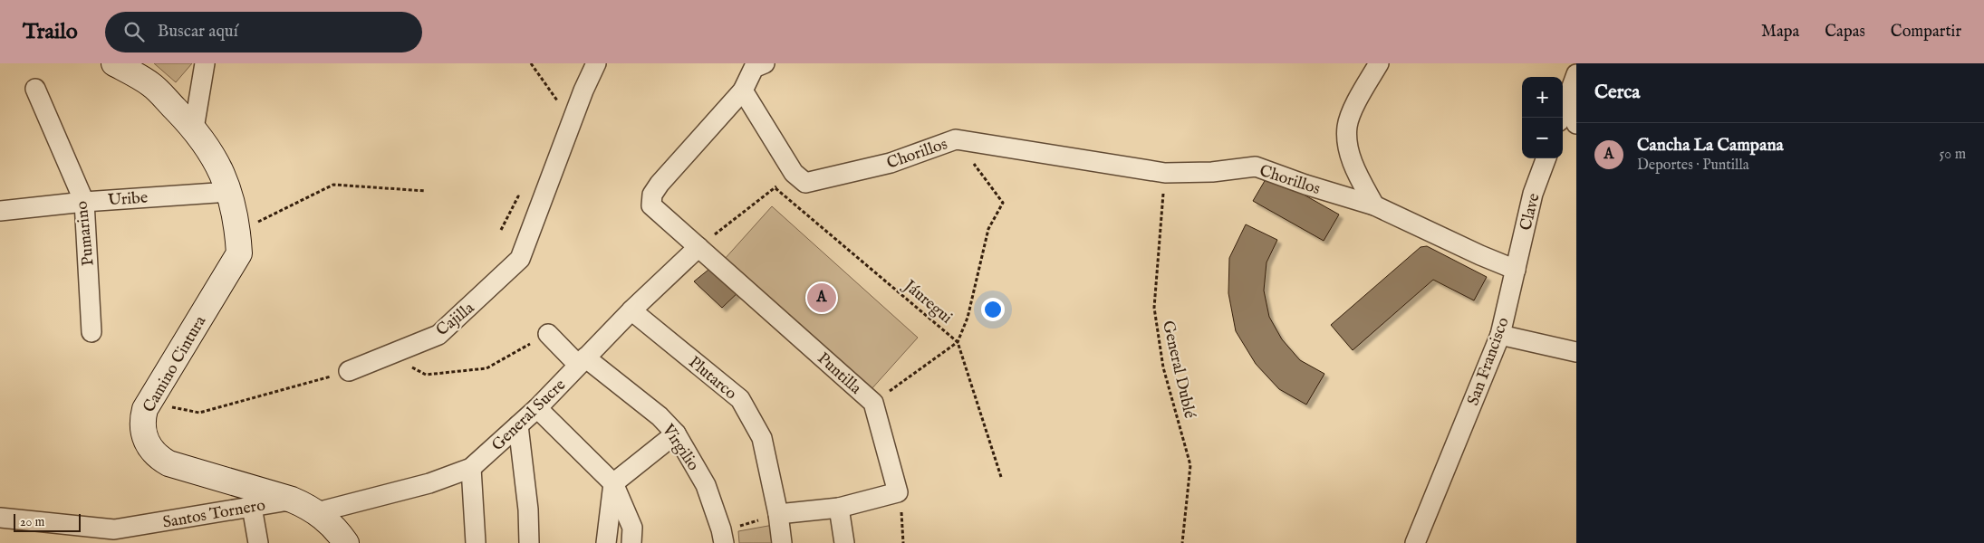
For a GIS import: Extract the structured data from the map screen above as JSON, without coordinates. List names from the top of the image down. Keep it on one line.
{"streets":{"main road":["Camino Cintura"],"street":["Chorillos","Uribe","Clave","Pumarino","Cajilla","San Francisco","Puntilla","Plutarco","General Sucre","Virgilio","Santos Tornero"],"path":["Jáuregui","General Dublé"]},"crossings":[["Chorillos","General Dublé"],["Uribe","Pumarino"],["Uribe","Camino Cintura"],["Clave","San Francisco"],["Camino Cintura","General Sucre"],["Camino Cintura","Santos Tornero"],["Puntilla","General Sucre"],["Plutarco","General Sucre"],["General Sucre","Virgilio"]],"scale_bar":"20 m","page":{"header":"Trailo","search":"Buscar aquí","nav":["Mapa","Capas","Compartir"],"heading":"Cerca","map_buttons":["+","−"],"list":[{"mark":"A","name":"Cancha La Campana","note":"Deportes · Puntilla","value":"50 m"}],"pins":"A","scale":"20 m"}}
